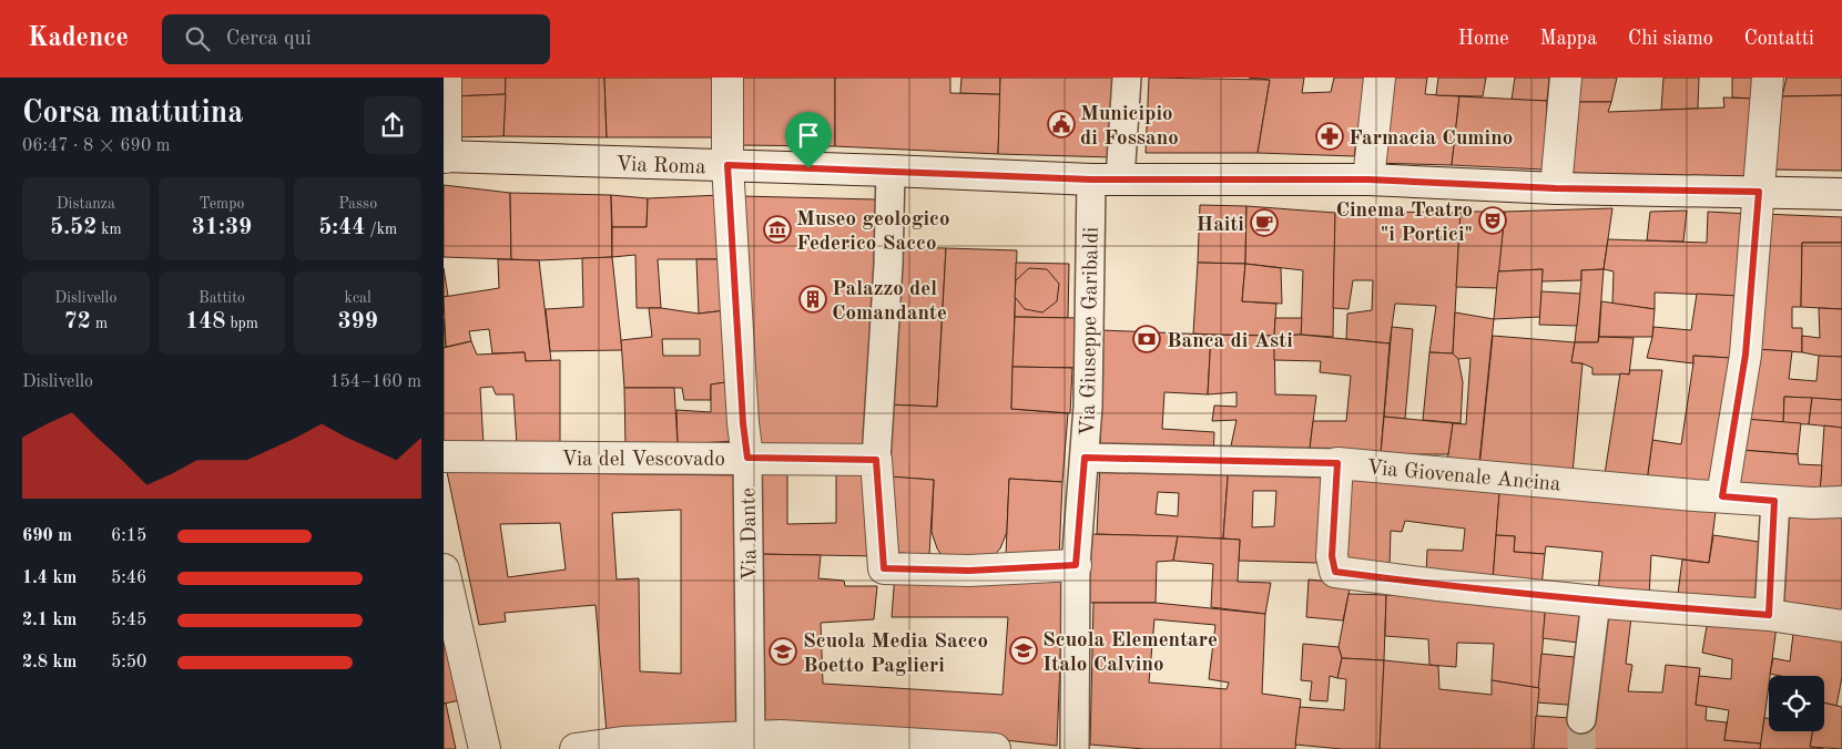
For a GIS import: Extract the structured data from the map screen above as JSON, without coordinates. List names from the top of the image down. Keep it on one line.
{"streets":{"street":["Via Roma","Via Giuseppe Garibaldi","Via del Vescovado","Via Giovenale Ancina","Via Dante"]},"crossings":[["Via Roma","Via Giuseppe Garibaldi"],["Via Roma","Via Dante"],["Via Giuseppe Garibaldi","Via Giovenale Ancina"],["Via del Vescovado","Via Dante"]],"places":{"public building":["Municipio di Fossano"],"pharmacy":["Farmacia Cumino"],"theatre":["Cinema Teatro \"i Portici\""],"cafe":["Haiti"],"museum":["Museo geologico Federico Sacco"],"building":["Palazzo del Comandante"],"bank":["Banca di Asti"],"school or university":["Scuola Elementare Italo Calvino","Scuola Media Sacco Boetto Paglieri"]},"page":{"header":"Kadence","search":"Cerca qui","nav":["Home","Mappa","Chi siamo","Contatti"],"heading":["Corsa mattutina","06:47 · 8 × 690 m"],"stats":[["Distanza","5.52 km"],["Tempo","31:39"],["Passo","5:44 /km"],["Dislivello","72 m"],["Battito","148 bpm"],["kcal","399"]],"chart":["Dislivello","154–160 m"],"list":[{"name":"690 m","note":"6:15"},{"name":"1.4 km","note":"5:46"},{"name":"2.1 km","note":"5:45"},{"name":"2.8 km","note":"5:50"}]}}
